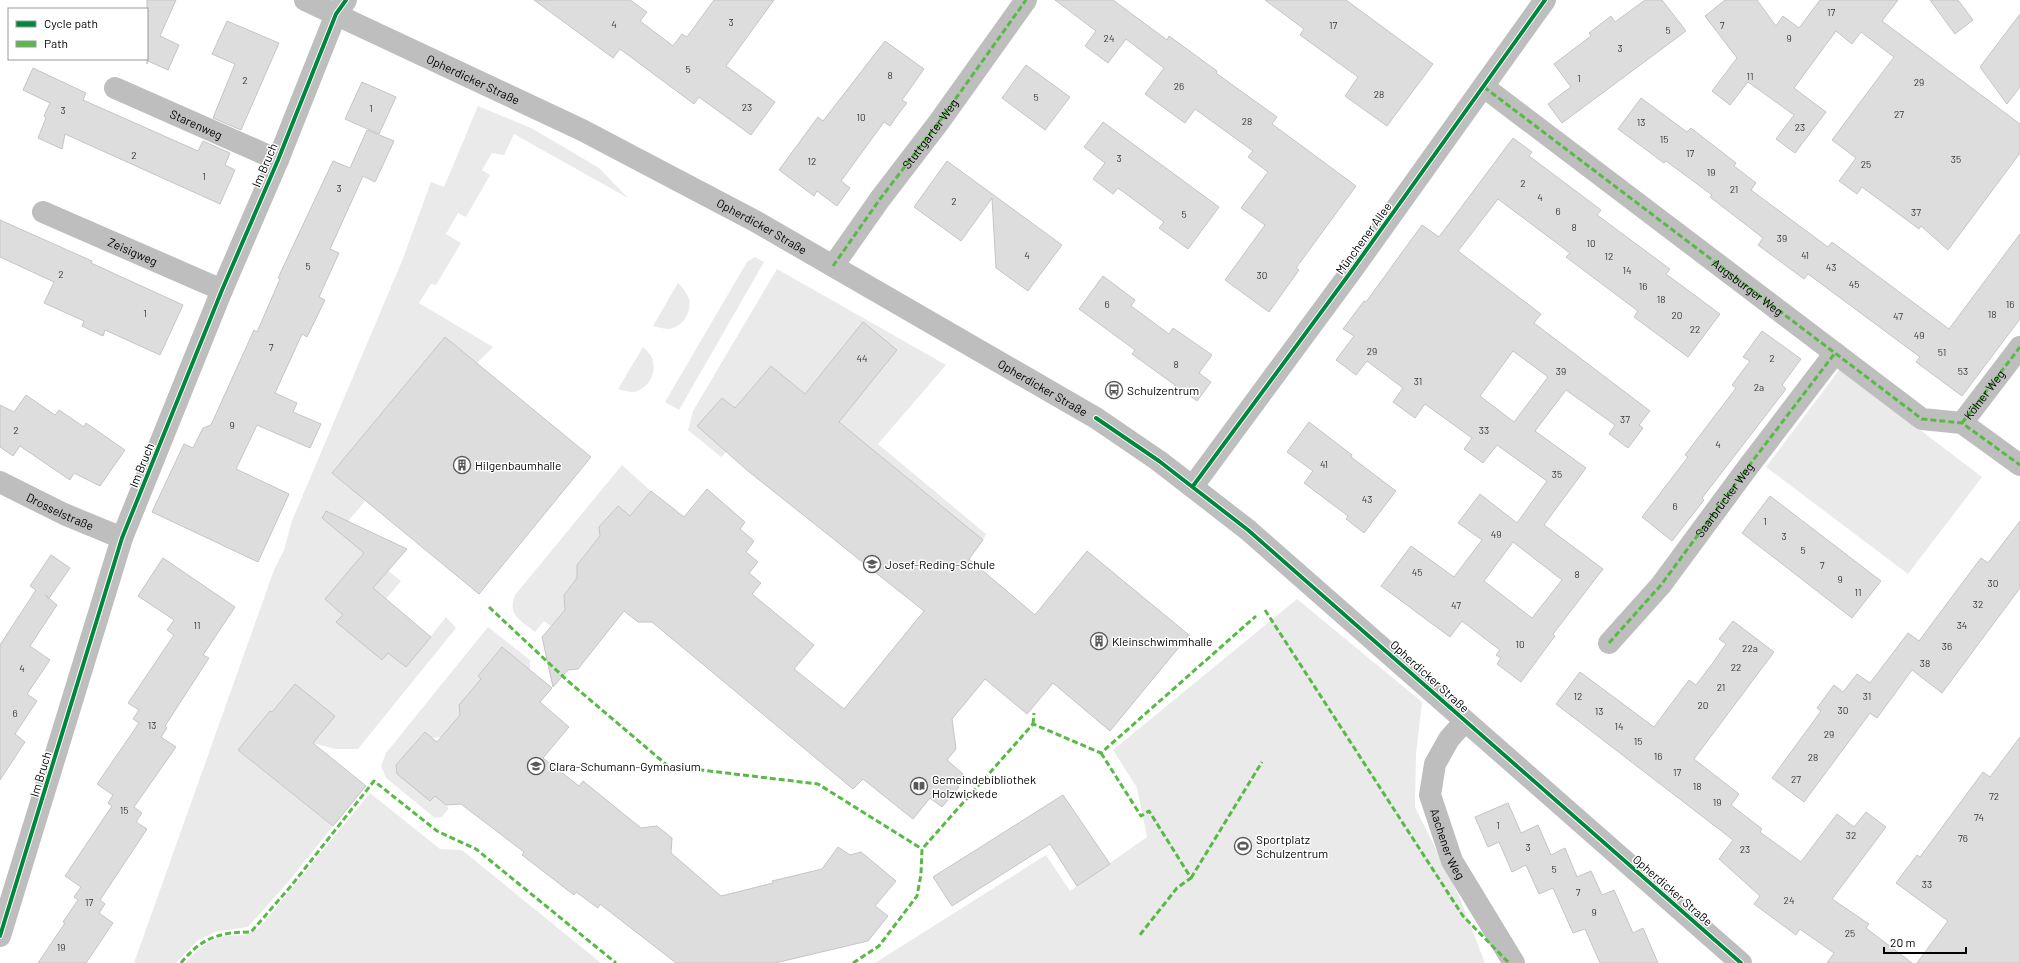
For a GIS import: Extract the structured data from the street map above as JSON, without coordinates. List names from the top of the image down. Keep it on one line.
{"streets":{"street":["Opherdicker Straße","Starenweg","Stuttgarter Weg","Im Bruch","Münchener Allee","Zeisigweg","Augsburger Weg","Kölner Weg","Saarbrücker Weg","Drosselstraße","Aachener Weg"]},"crossings":[["Opherdicker Straße","Stuttgarter Weg"],["Opherdicker Straße","Im Bruch"],["Opherdicker Straße","Münchener Allee"],["Opherdicker Straße","Aachener Weg"],["Starenweg","Im Bruch"],["Im Bruch","Zeisigweg"],["Im Bruch","Drosselstraße"],["Münchener Allee","Augsburger Weg"],["Augsburger Weg","Kölner Weg"],["Augsburger Weg","Saarbrücker Weg"]],"places":{"bus stop":["Schulzentrum"],"building":["Hilgenbaumhalle","Kleinschwimmhalle"],"school or university":["Josef-Reding-Schule","Clara-Schumann-Gymnasium"],"library":["Gemeindebibliothek Holzwickede"],"sports":["Sportplatz Schulzentrum"]},"house_numbers":["17","3","4","17","7","5","24","9","3","5","8","11","1","2","29","26","28","5","23","1","3","27","10","28","13","23","15","17","2","3","35","12","25","19","1","2","3","21","4","2","6","37","5","8","39","10","4","41","12","5","43","14","2","30","45","16","18","6","16","1","18","20","47","22","49","7","29","51","44","2","8","39","53","31","2a","37","9","2","33","4","41","35","43","6","1","49","3","5","7","45","8","9","30","11","32","47","11","34","10","36","22a","38","22","4","21","12","31","20","30","13","6","13","14","29","15","16","28","17","27","18","72","19","15","74","1","32","76","3","23","5","33","7","24","17","9","25","19"],"legend":["Cycle path","Path"],"scale_bar":"20 m"}
